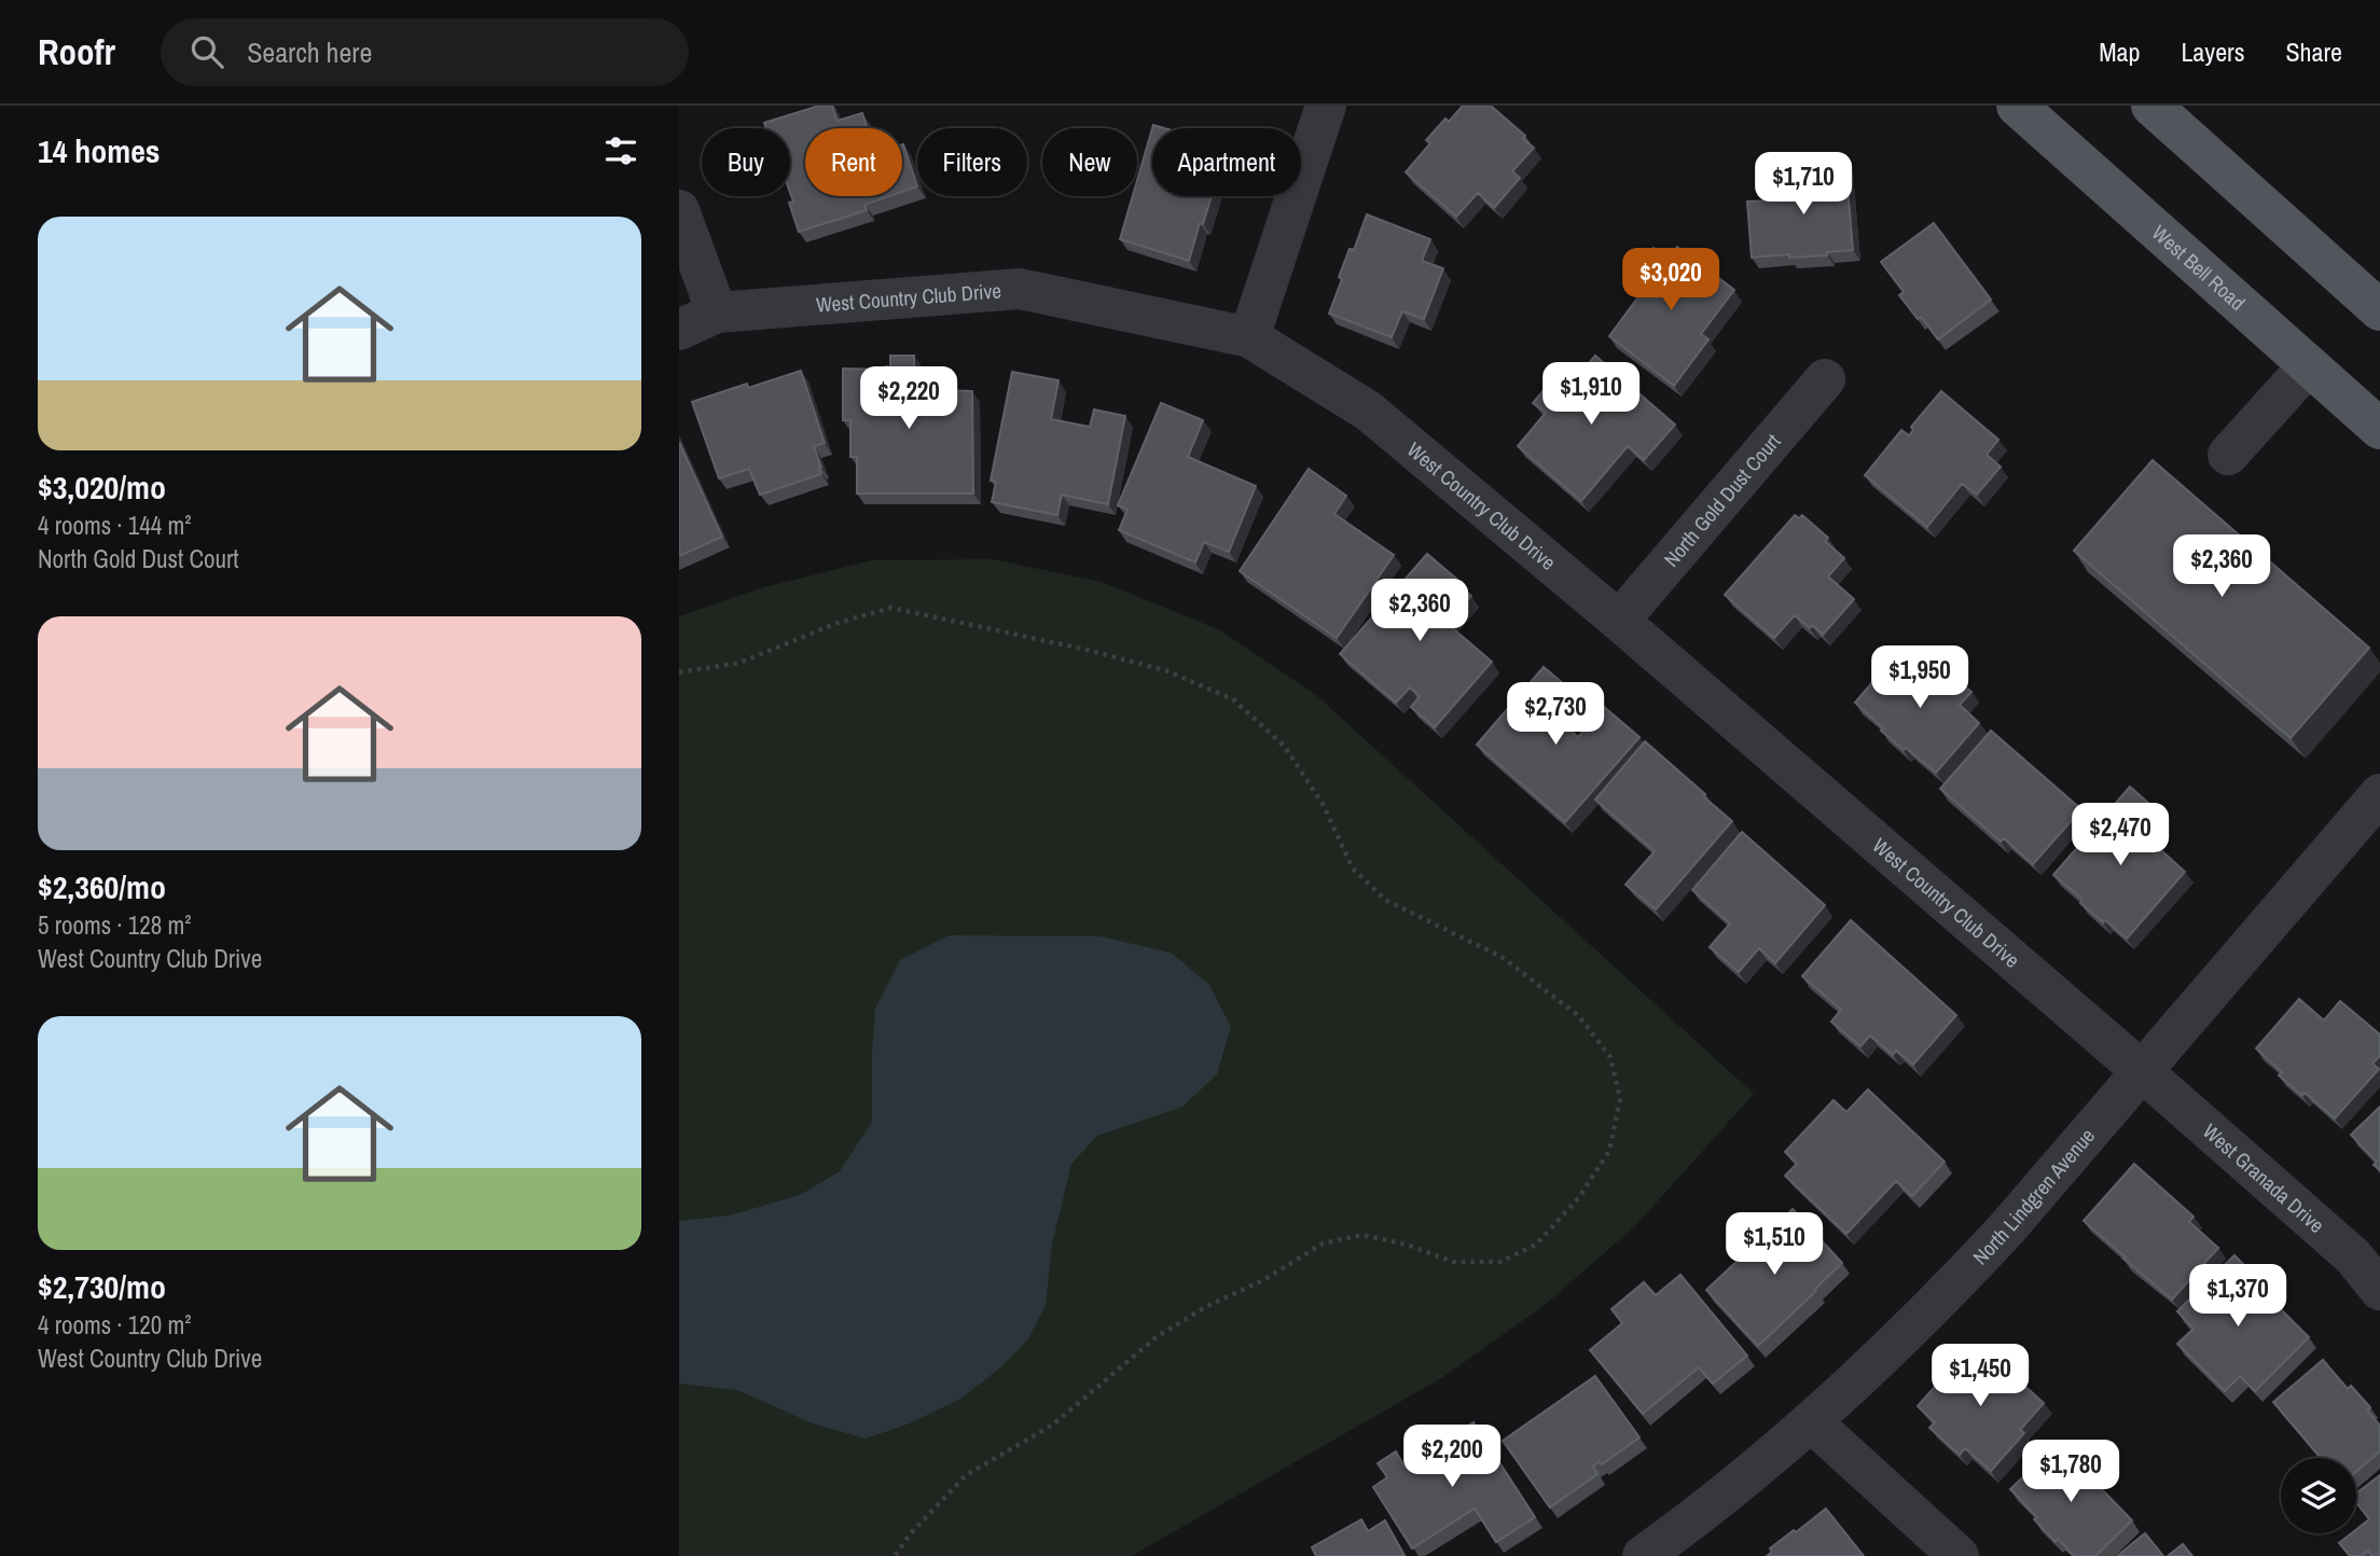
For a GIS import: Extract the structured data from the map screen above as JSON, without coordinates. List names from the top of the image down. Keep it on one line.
{"streets":{"main road":["West Bell Road"],"street":["West Country Club Drive","North Gold Dust Court","West Granada Drive","North Lindgren Avenue"]},"crossings":[["West Country Club Drive","North Gold Dust Court"],["West Country Club Drive","West Granada Drive"],["West Country Club Drive","North Lindgren Avenue"],["West Granada Drive","North Lindgren Avenue"]],"page":{"header":"Roofr","search":"Search here","nav":["Map","Layers","Share"],"heading":"14 homes","chip":["Buy","Rent","Filters","New","Apartment"],"price":["$1,710","$3,020","$1,910","$2,220","$2,360","$2,360","$1,950","$2,730","$2,470","$1,510","$1,370","$1,450","$2,200","$1,780"],"list":[{"name":"$3,020/mo","note":"4 rooms · 144 m² · North Gold Dust Court"},{"name":"$2,360/mo","note":"5 rooms · 128 m² · West Country Club Drive"},{"name":"$2,730/mo","note":"4 rooms · 120 m² · West Country Club Drive"}]}}
